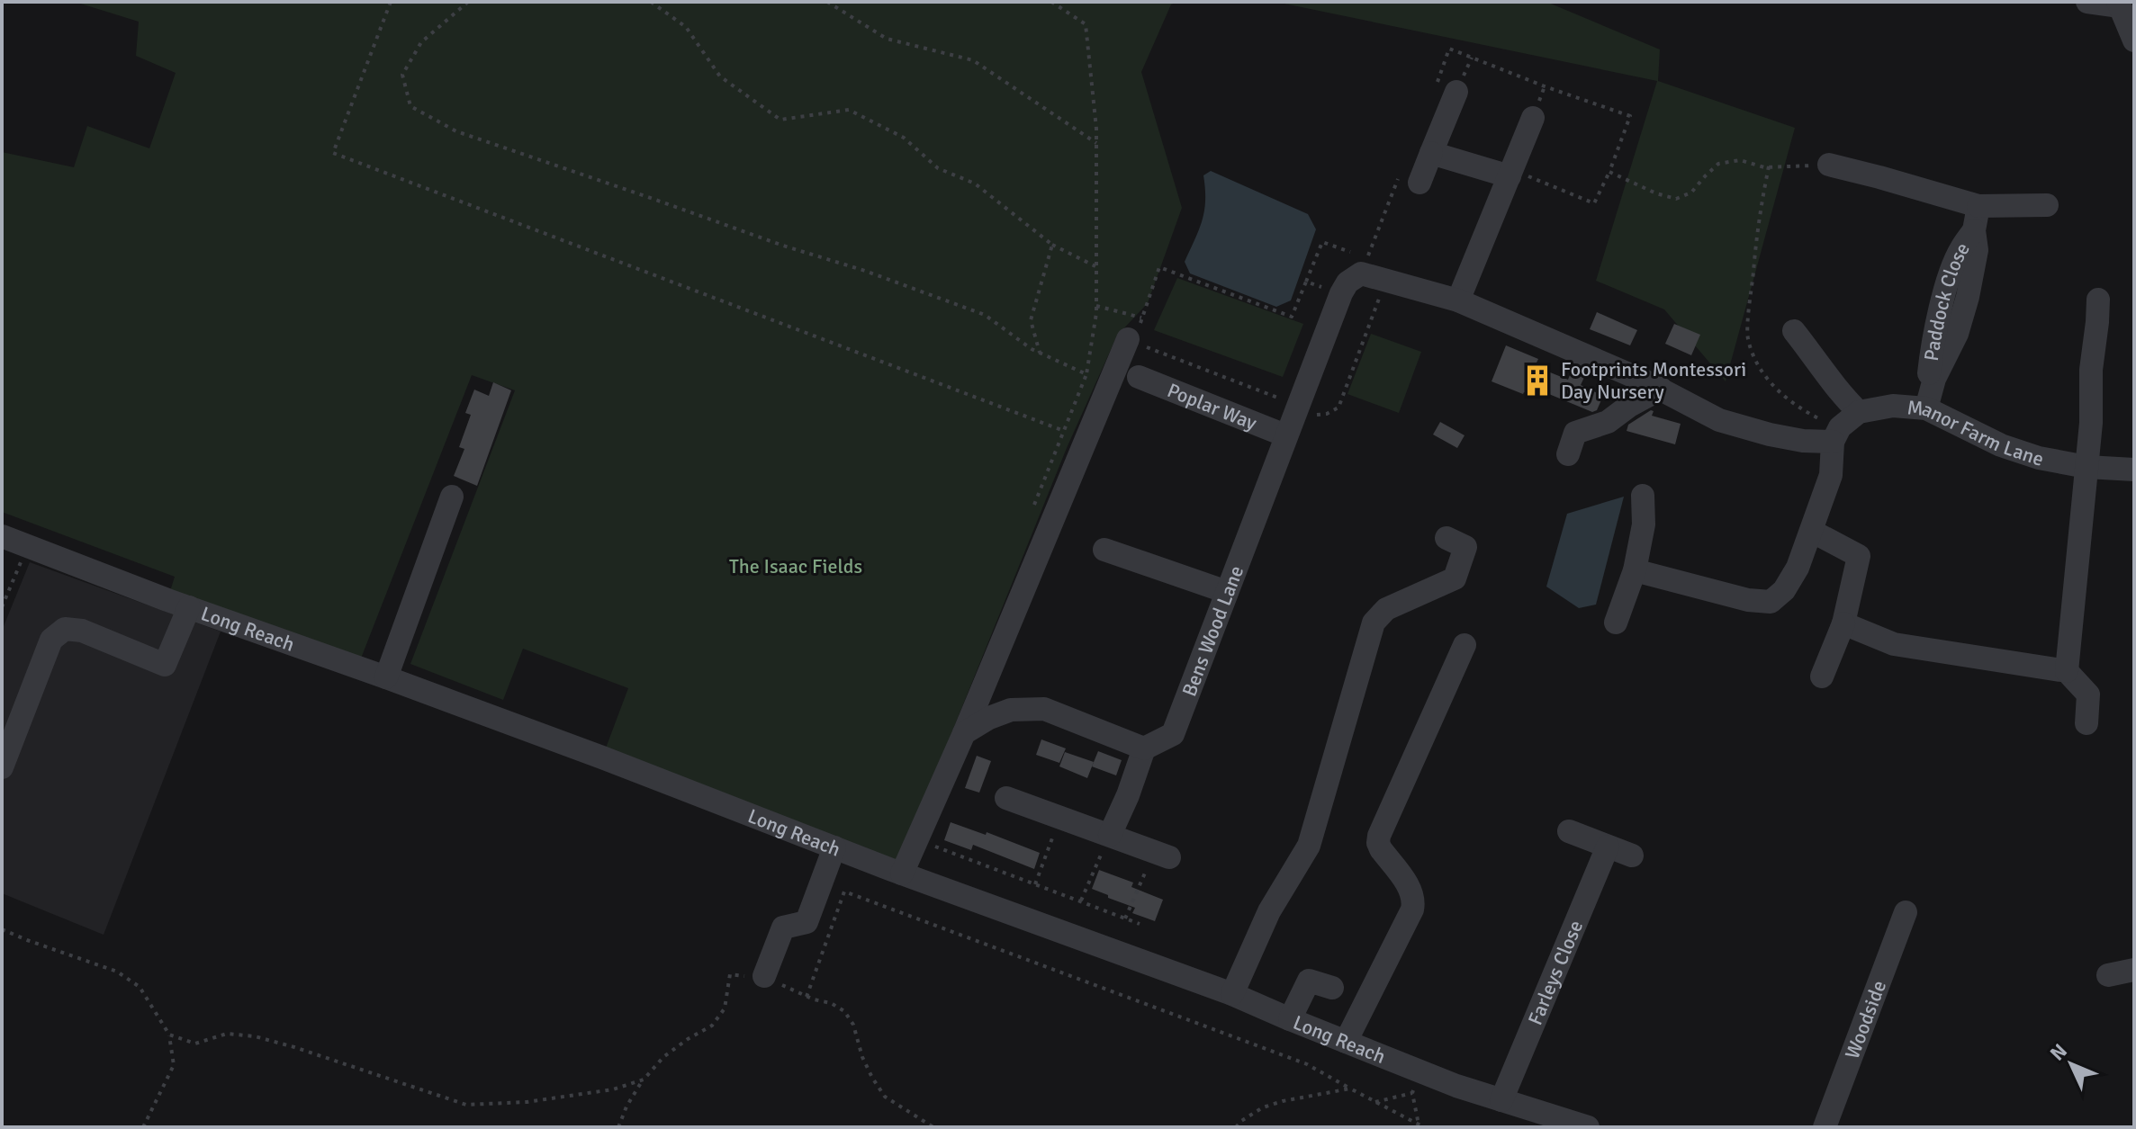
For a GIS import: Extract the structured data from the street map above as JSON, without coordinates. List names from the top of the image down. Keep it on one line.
{"streets":{"street":["Paddock Close","Poplar Way","Manor Farm Lane","Long Reach","Bens Wood Lane","Farleys Close","Woodside"]},"crossings":[["Paddock Close","Manor Farm Lane"],["Poplar Way","Bens Wood Lane"],["Long Reach","Farleys Close"]],"parks":["The Isaac Fields"],"places":{"building":["Footprints Montessori Day Nursery"]},"north":"top left"}
